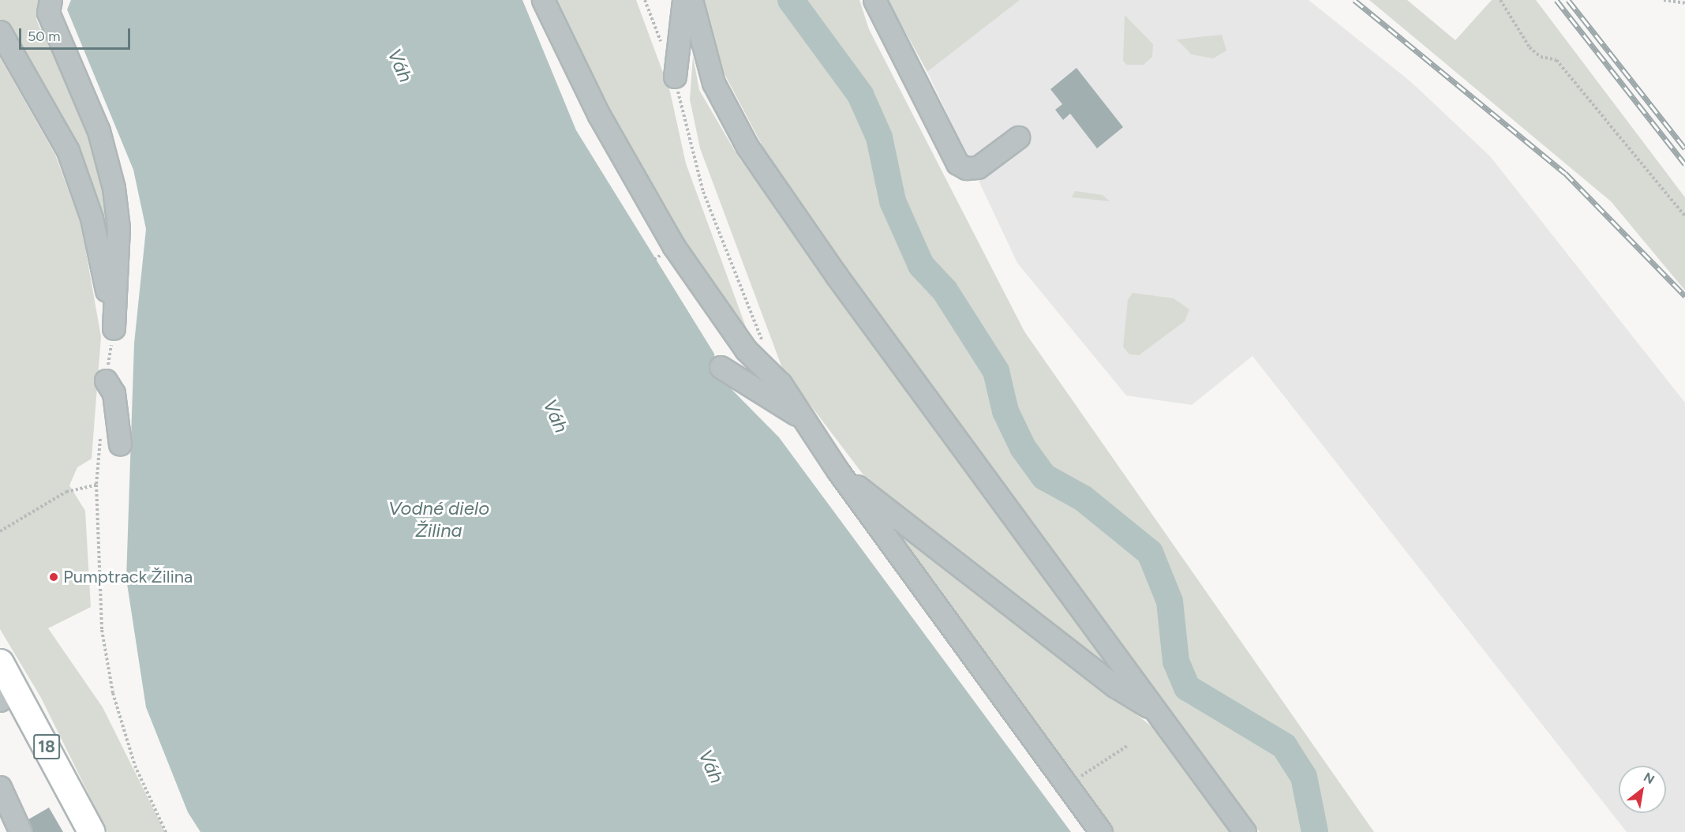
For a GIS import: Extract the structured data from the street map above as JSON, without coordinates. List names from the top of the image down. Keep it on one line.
{"streets":{"main road":["18"]},"water":["Váh","Vodné dielo Žilina"],"places":["Pumptrack Žilina"],"scale_bar":"50 m","north":"top right"}
